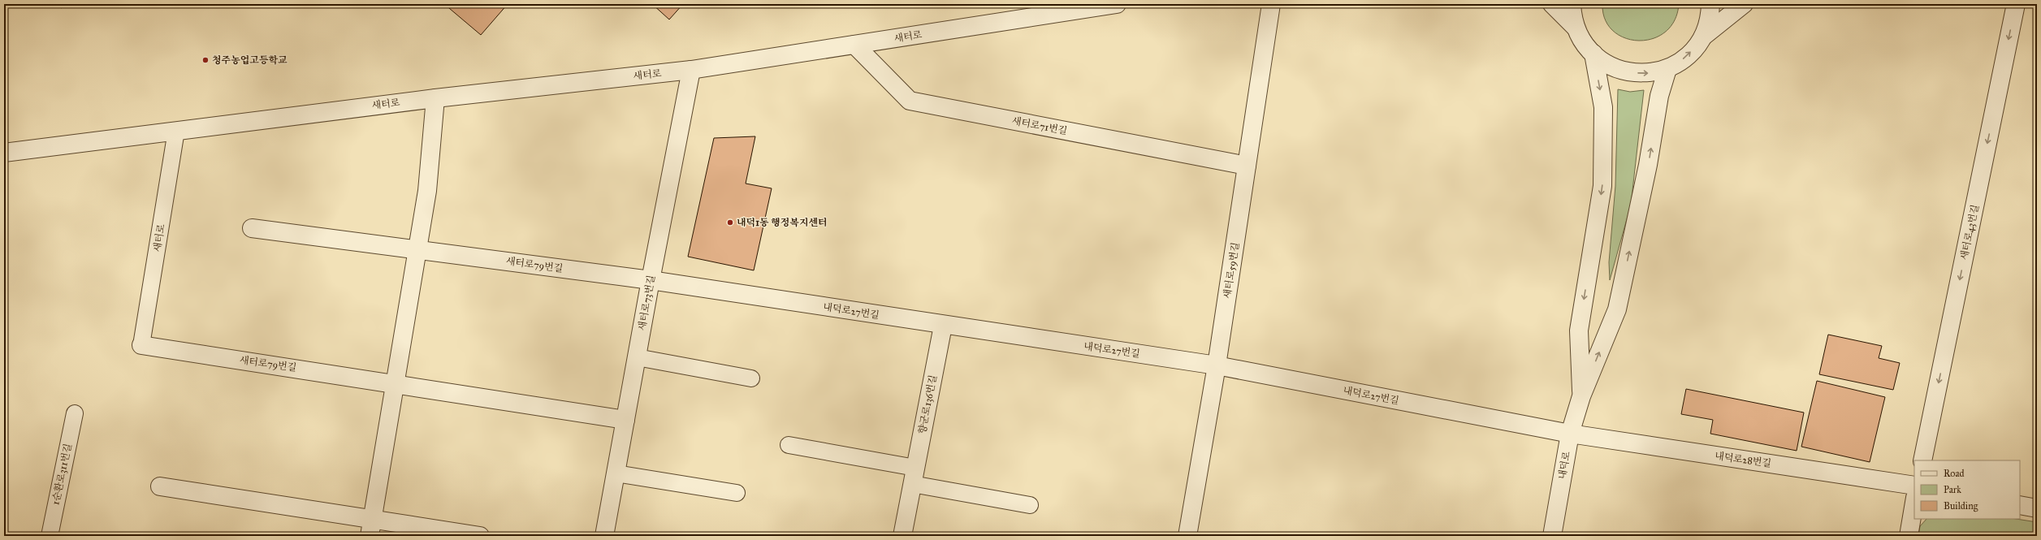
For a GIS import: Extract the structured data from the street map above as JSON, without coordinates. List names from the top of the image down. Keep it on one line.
{"streets":{"street":["새터로","새터로71번길","새터로43번길","새터로79번길","새터로59번길","새터로73번길","내덕로27번길","향군로136번길","내덕로28번길","내덕로"],"lane":["1순환로311번길"]},"crossings":[["새터로","새터로71번길"],["새터로","새터로79번길"],["새터로","새터로73번길"],["새터로71번길","새터로59번길"],["새터로79번길","새터로73번길"],["새터로79번길","내덕로27번길"],["새터로59번길","내덕로27번길"],["새터로73번길","내덕로27번길"],["내덕로27번길","향군로136번길"],["내덕로27번길","내덕로28번길"],["내덕로27번길","내덕로"],["내덕로28번길","내덕로"]],"one_way":["새터로43번길"],"places":["청주농업고등학교","내덕1동 행정복지센터"],"legend":["Road","Park","Building"]}
